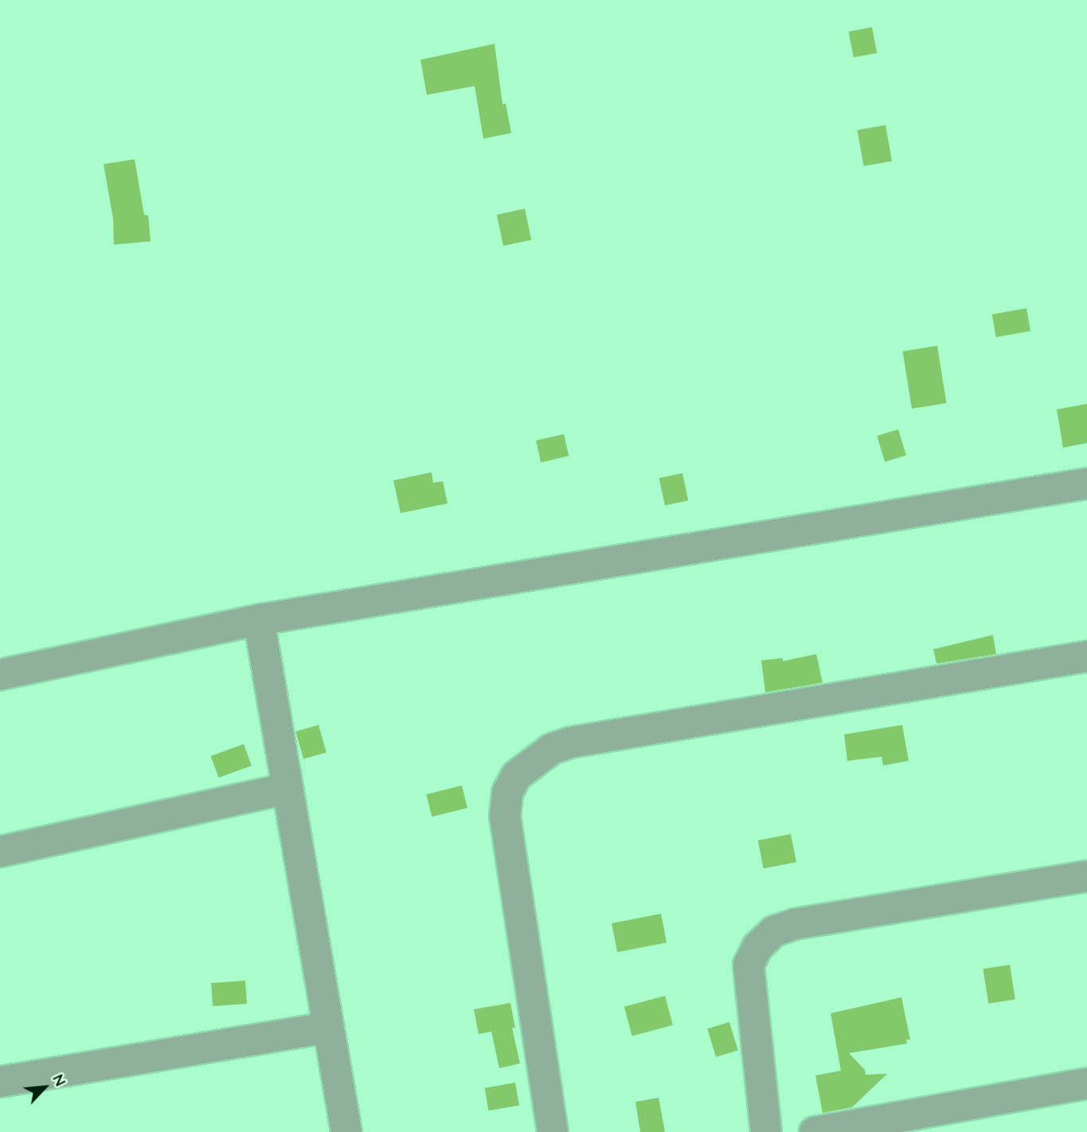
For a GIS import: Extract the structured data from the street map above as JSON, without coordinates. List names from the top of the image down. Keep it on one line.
{"north":"top right"}
